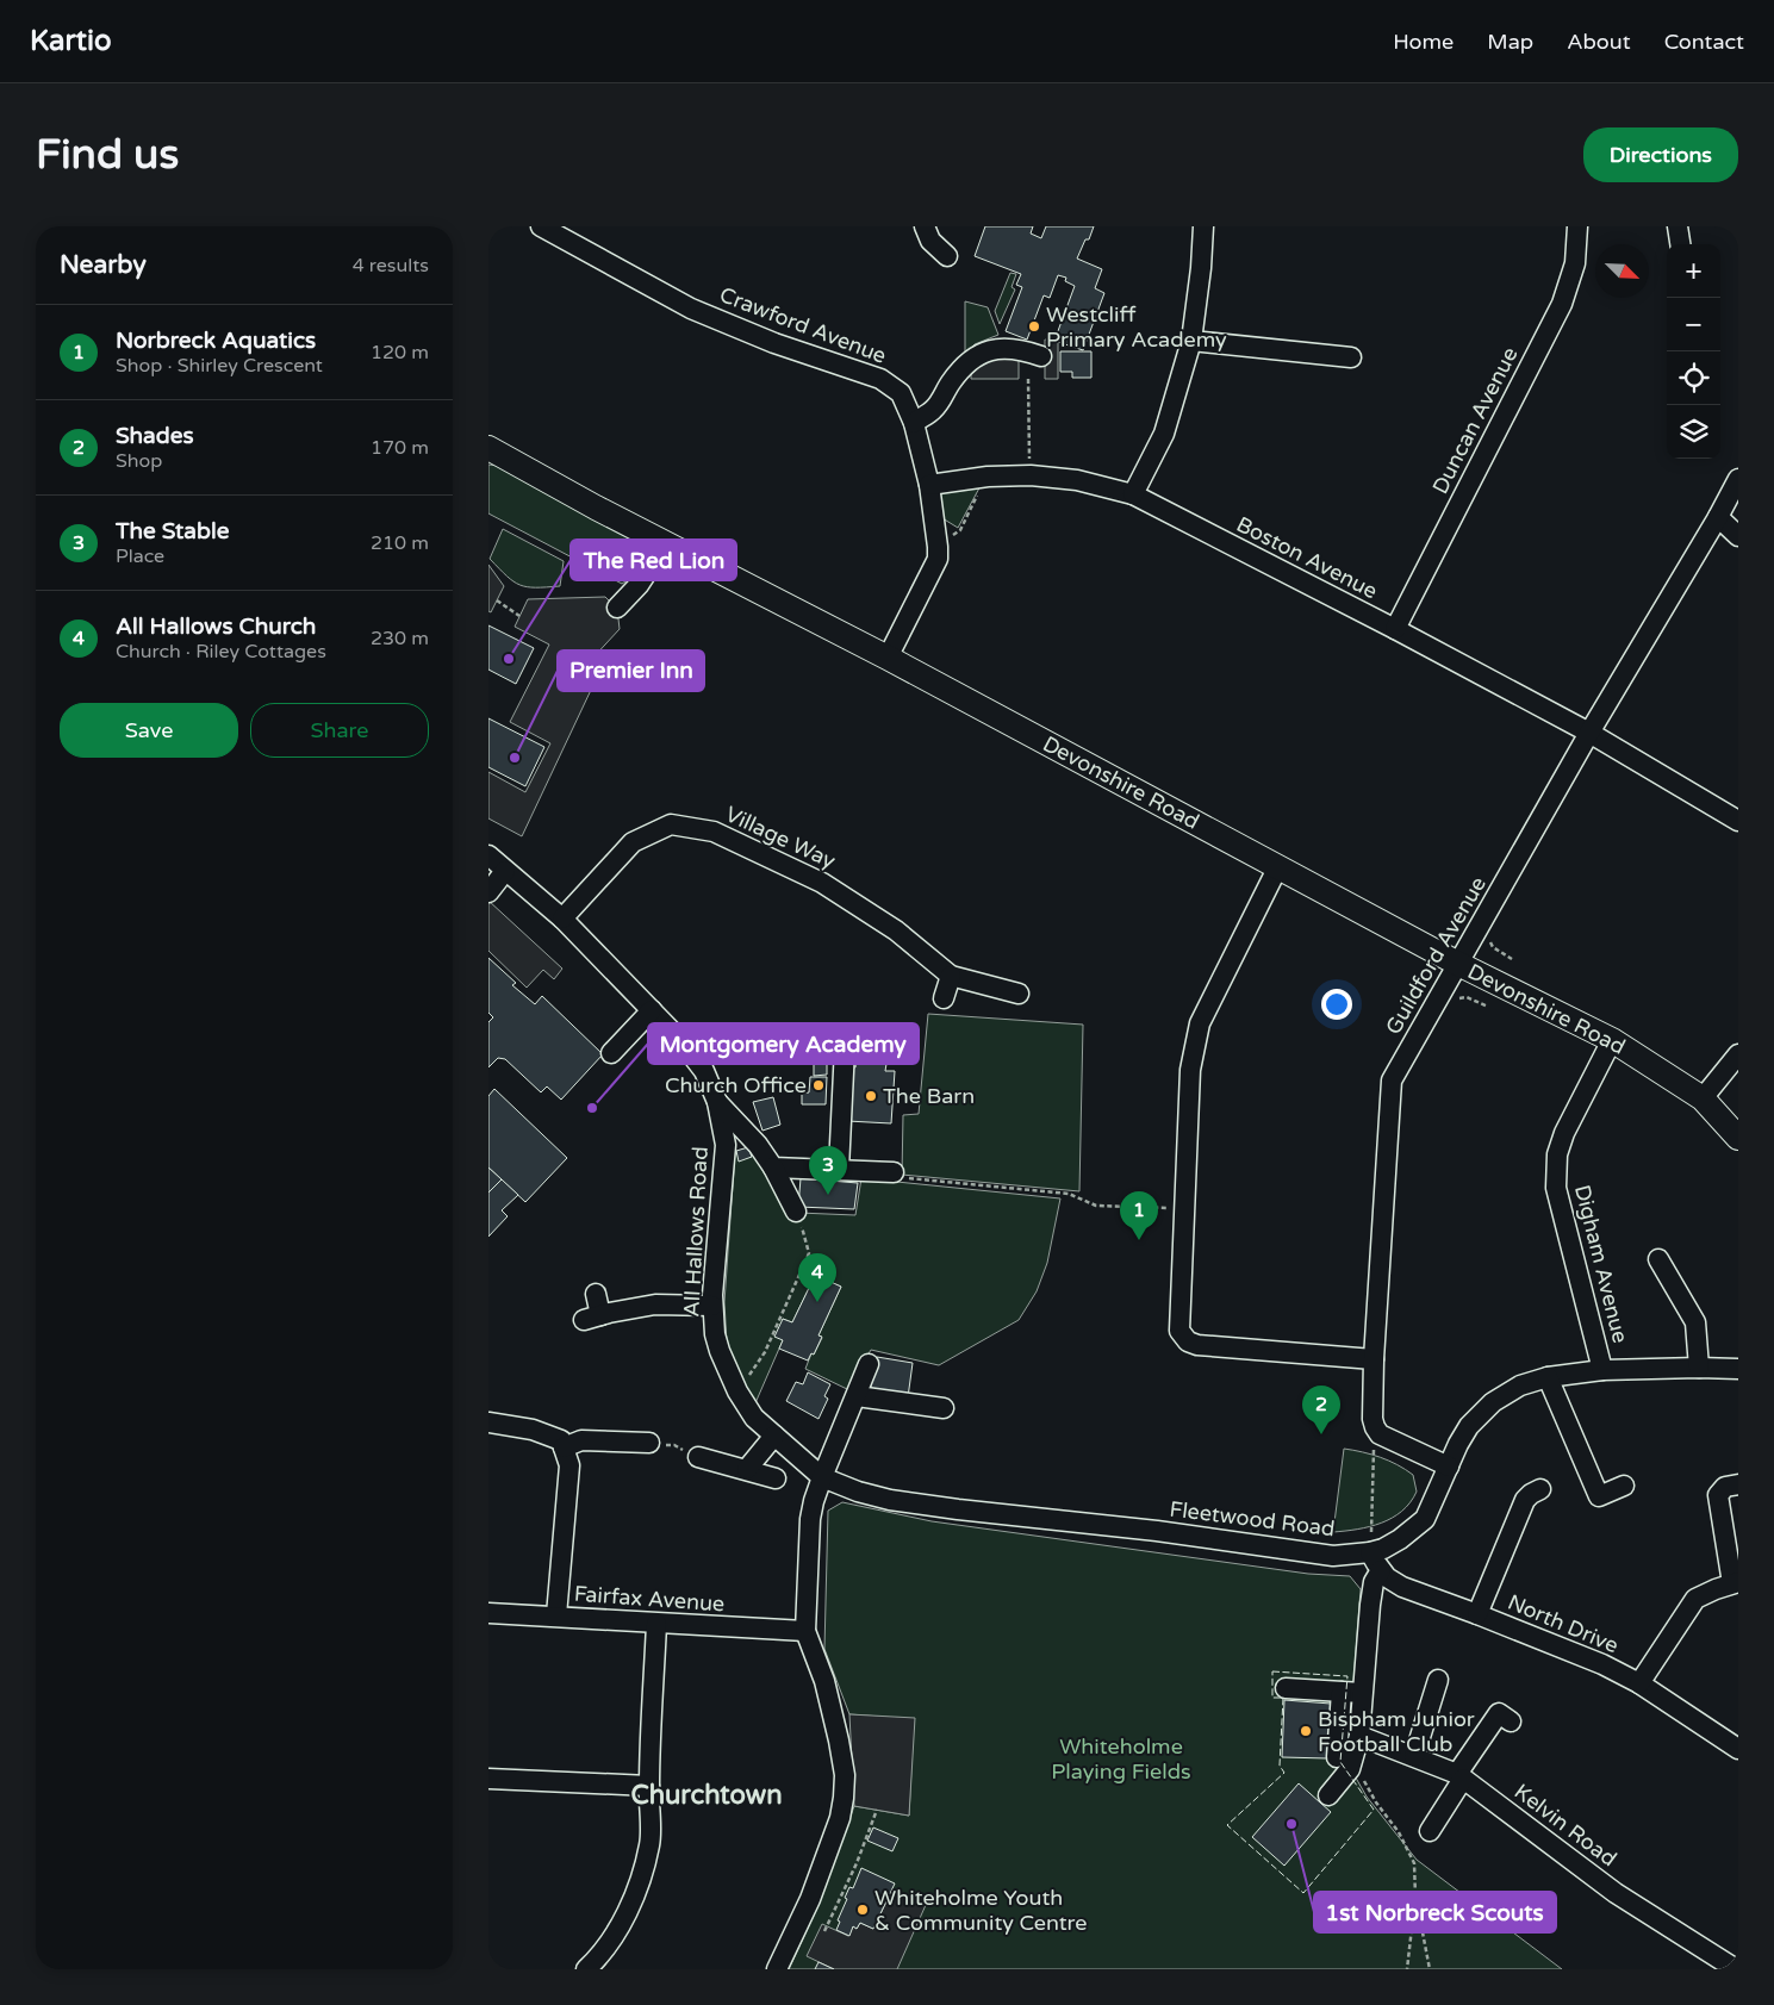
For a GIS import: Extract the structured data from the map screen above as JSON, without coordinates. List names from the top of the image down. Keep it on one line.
{"streets":{"main road":["Devonshire Road"],"street":["Crawford Avenue","Duncan Avenue","Boston Avenue","Village Way","Guildford Avenue","All Hallows Road","Digham Avenue","Fleetwood Road","Fairfax Avenue","North Drive","Kelvin Road"]},"crossings":[["Crawford Avenue","Boston Avenue"],["Crawford Avenue","Devonshire Road"],["Duncan Avenue","Boston Avenue"],["Boston Avenue","Guildford Avenue"],["Devonshire Road","Guildford Avenue"],["Devonshire Road","Digham Avenue"],["Village Way","All Hallows Road"],["All Hallows Road","Fleetwood Road"],["Digham Avenue","Fleetwood Road"],["Fleetwood Road","North Drive"]],"districts":["Churchtown"],"parks":["Whiteholme Playing Fields"],"places":["Westcliff Primary Academy","The Red Lion","Premier Inn","Church Office","The Barn","Montgomery Academy","Bispham Junior Football Club","1st Norbreck Scouts","Whiteholme Youth & Community Centre"],"north":"bottom right","page":{"header":"Kartio","nav":["Home","Map","About","Contact"],"buttons":["Directions",["Save","Share"]],"title":"Find us","heading":["Nearby","4 results"],"map_buttons":["+","−"],"list":[{"mark":"1","name":"Norbreck Aquatics","note":"Shop · Shirley Crescent","value":"120 m"},{"mark":"2","name":"Shades","note":"Shop","value":"170 m"},{"mark":"3","name":"The Stable","note":"Place","value":"210 m"},{"mark":"4","name":"All Hallows Church","note":"Church · Riley Cottages","value":"230 m"}],"pins":["3","1","4","2"]}}
